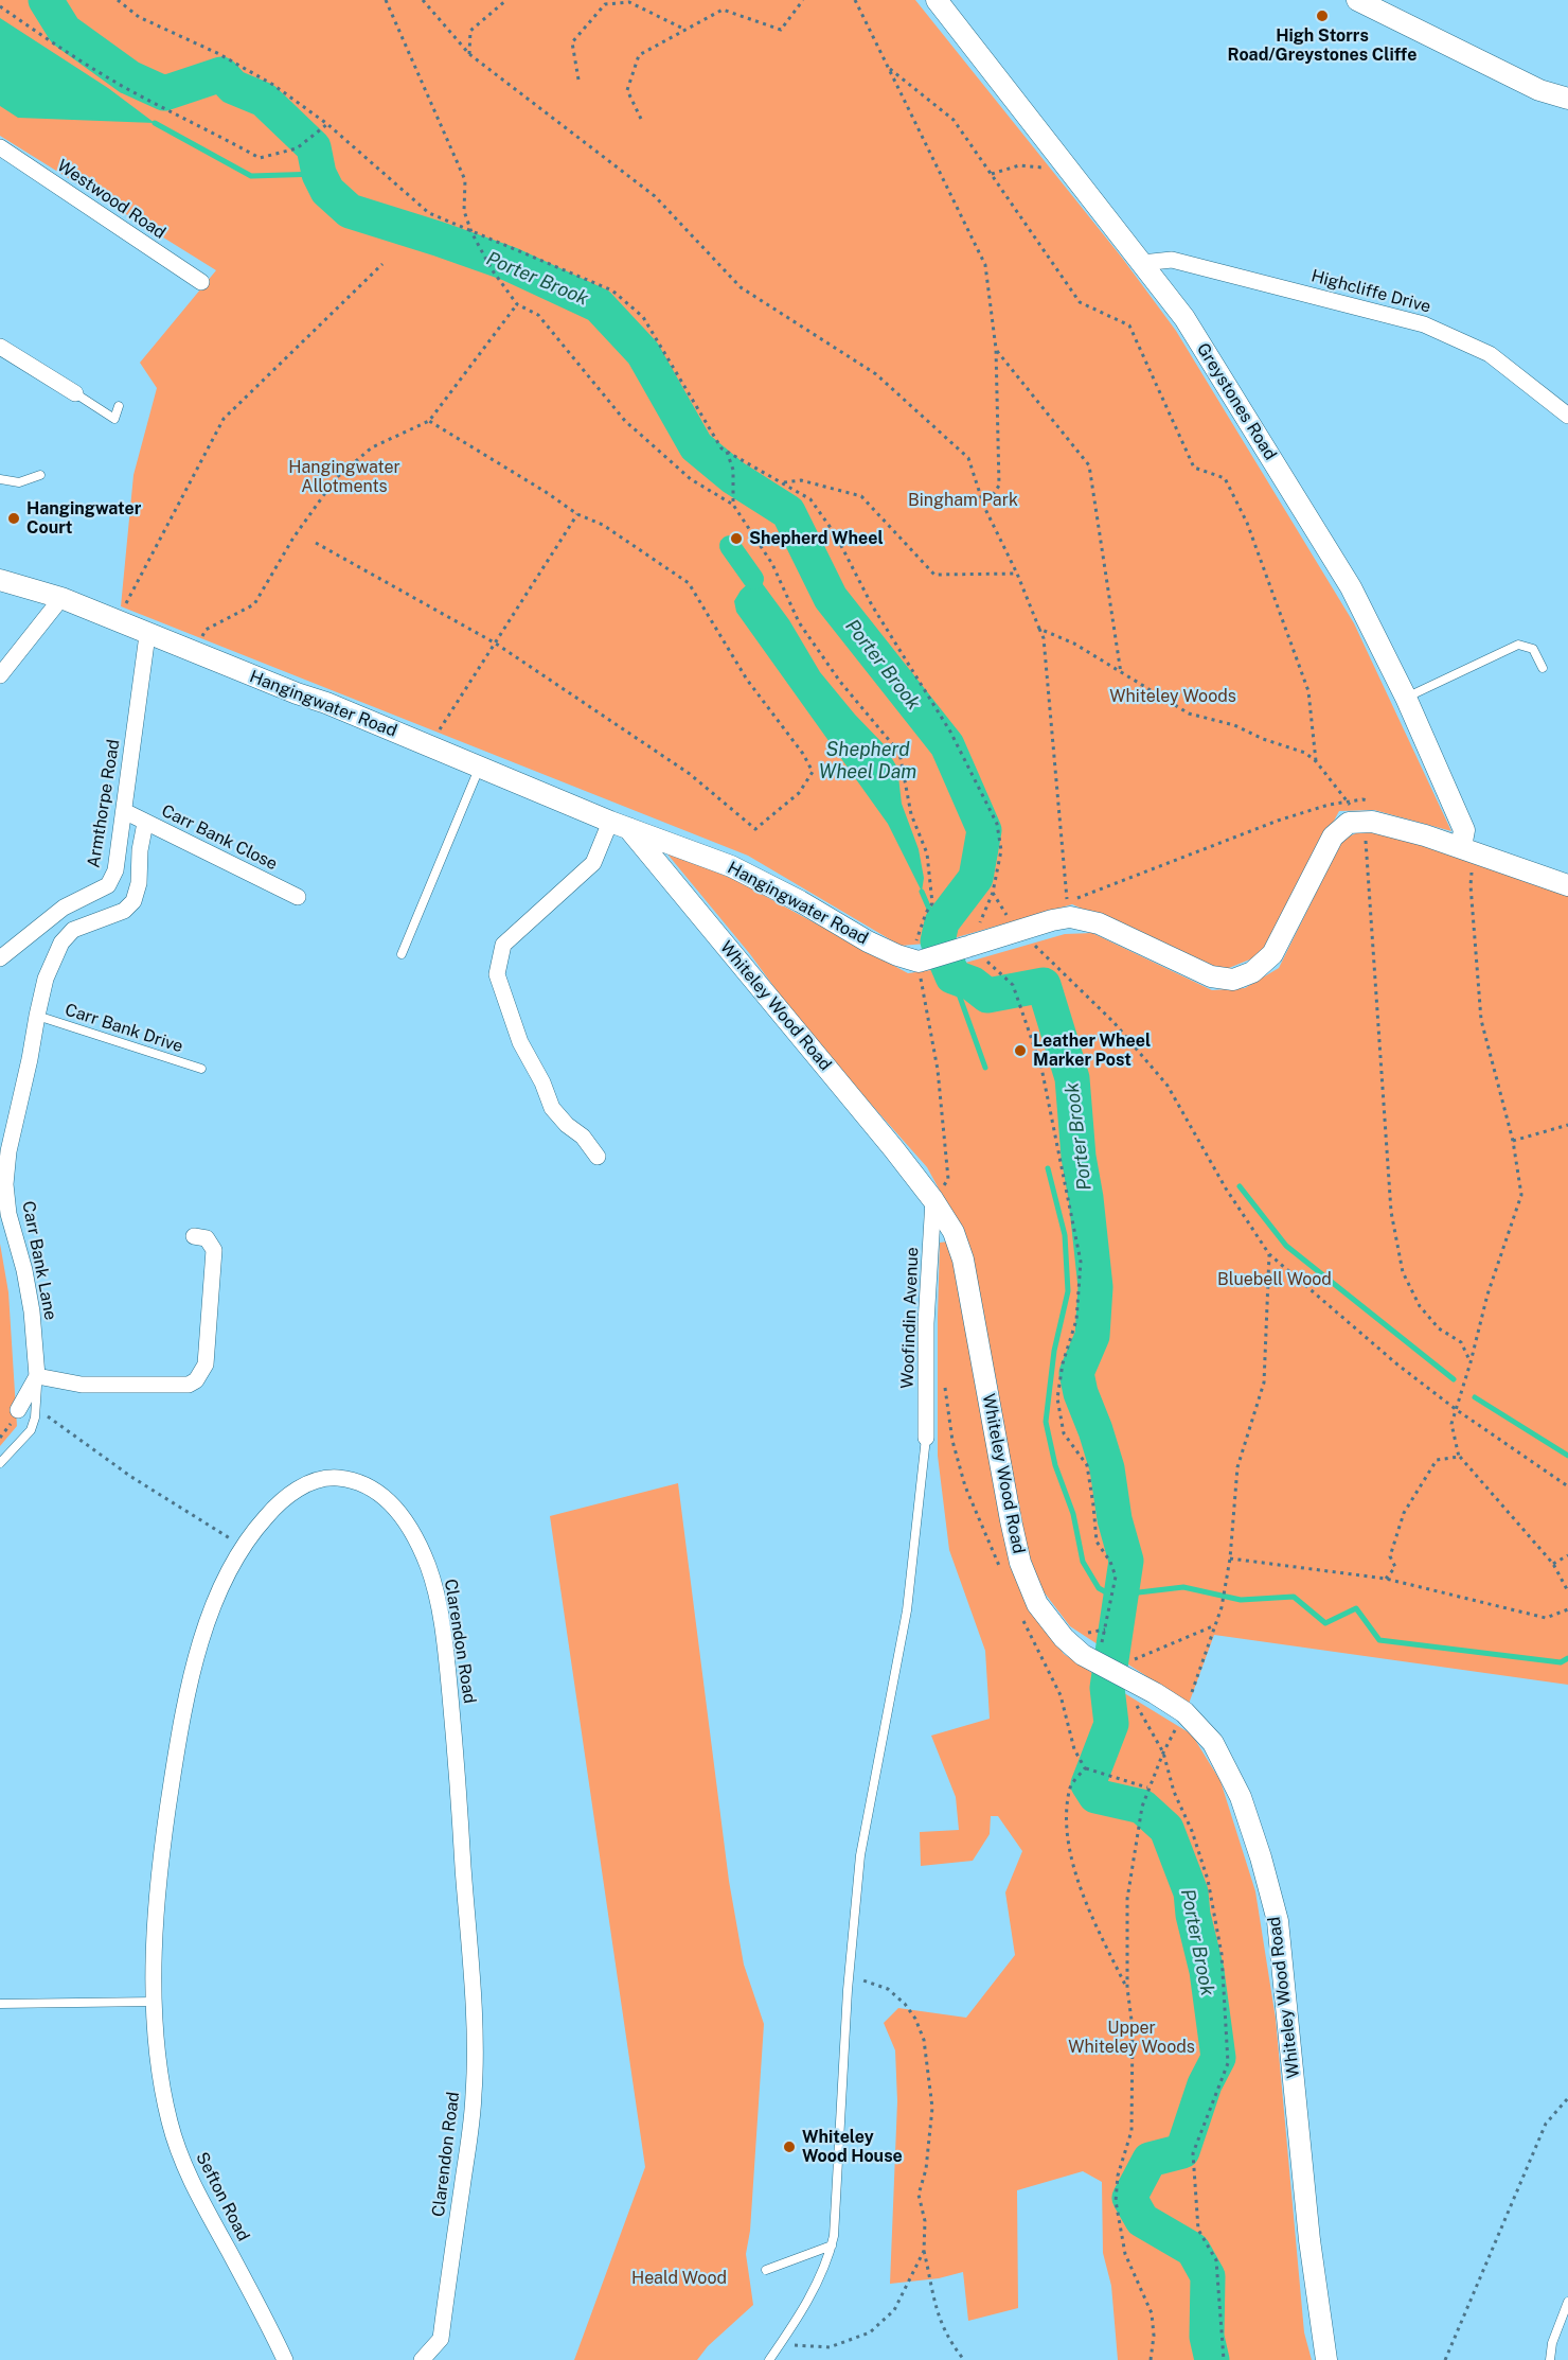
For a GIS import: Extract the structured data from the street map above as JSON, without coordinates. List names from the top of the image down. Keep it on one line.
{"streets":{"street":["Westwood Road","Highcliffe Drive","Greystones Road","Hangingwater Road","Armthorpe Road","Carr Bank Close","Whiteley Wood Road","Carr Bank Lane","Woofindin Avenue","Clarendon Road","Sefton Road"],"lane":["Carr Bank Drive"]},"crossings":[["Highcliffe Drive","Greystones Road"],["Hangingwater Road","Armthorpe Road"],["Hangingwater Road","Whiteley Wood Road"],["Armthorpe Road","Carr Bank Close"],["Carr Bank Close","Carr Bank Lane"],["Whiteley Wood Road","Woofindin Avenue"],["Carr Bank Drive","Carr Bank Lane"],["Clarendon Road","Sefton Road"]],"water":["Porter Brook","Shepherd Wheel Dam"],"parks":["Hangingwater Allotments","Bingham Park","Whiteley Woods","Bluebell Wood","Upper Whiteley Woods","Heald Wood"],"places":["High Storrs Road/Greystones Cliffe","Hangingwater Court","Shepherd Wheel","Leather Wheel Marker Post","Whiteley Wood House"]}
